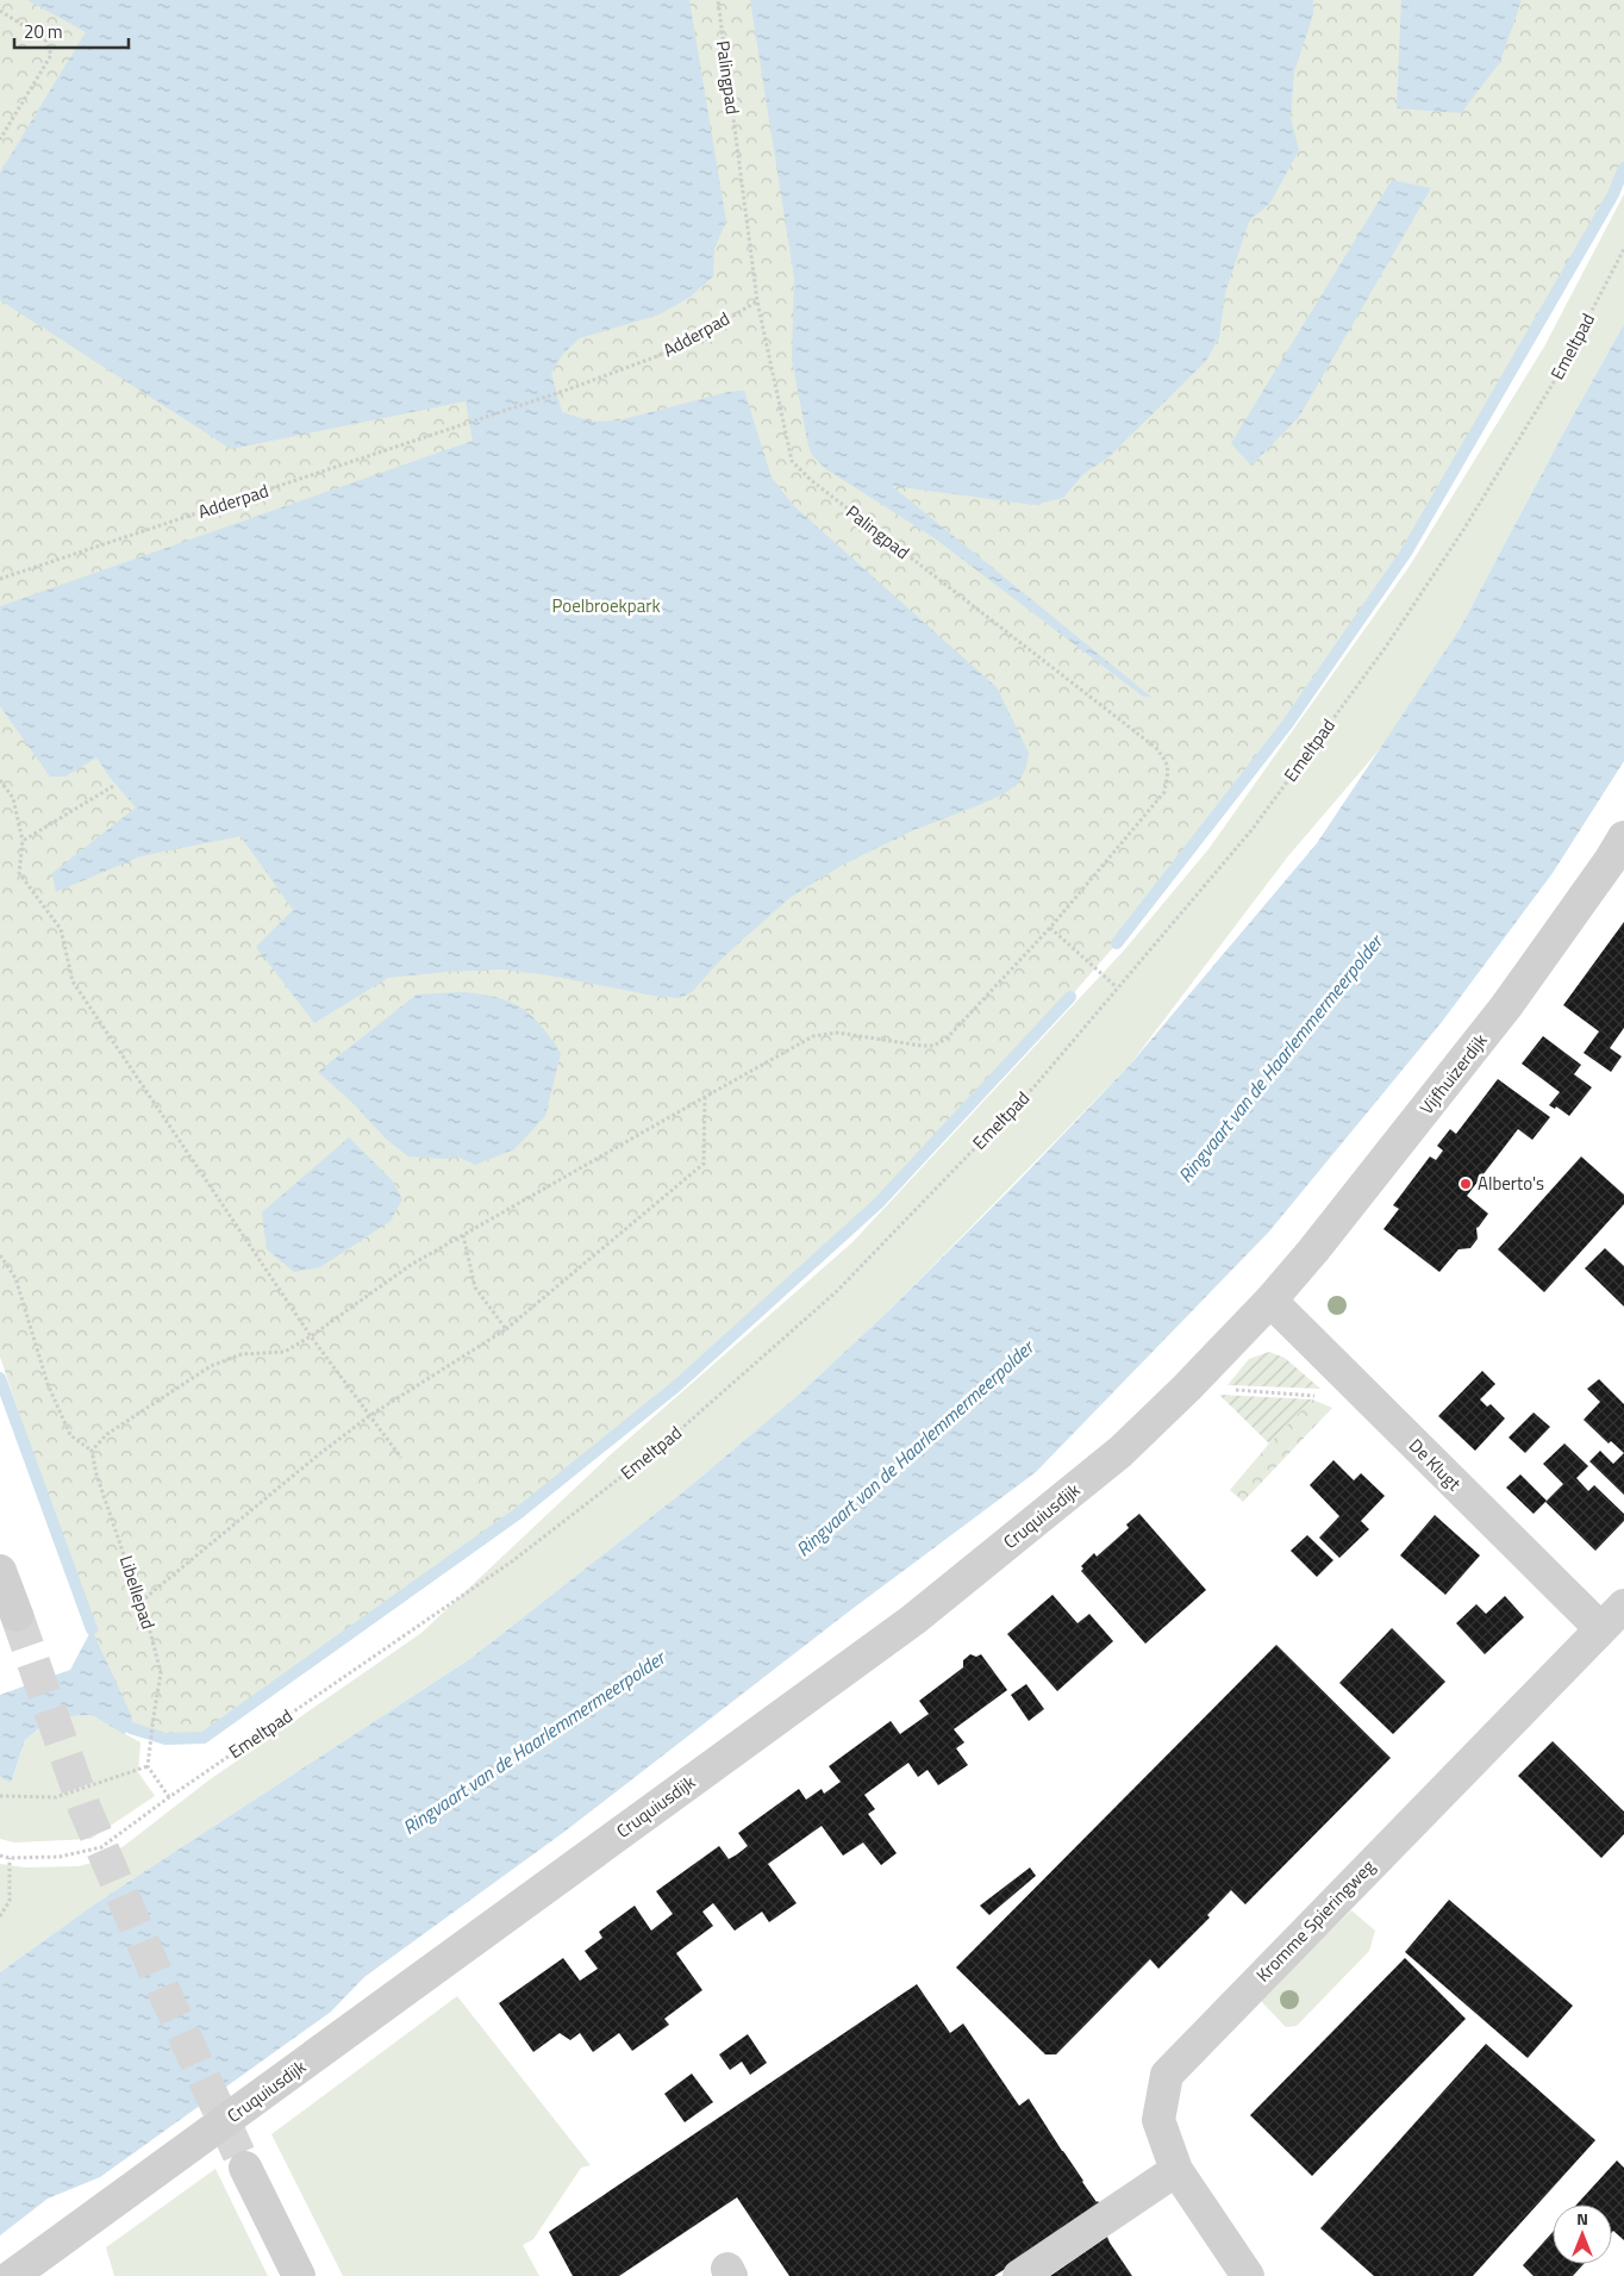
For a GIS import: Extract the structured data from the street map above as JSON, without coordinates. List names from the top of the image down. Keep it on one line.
{"streets":{"street":["Vijfhuizerdijk","De Klugt","Cruquiusdijk","Kromme Spieringweg"],"path":["Palingpad","Adderpad","Emeltpad","Libellepad"]},"crossings":[["Palingpad","Adderpad"],["Vijfhuizerdijk","De Klugt"],["Vijfhuizerdijk","Cruquiusdijk"],["De Klugt","Cruquiusdijk"],["De Klugt","Kromme Spieringweg"]],"water":["Ringvaart van de Haarlemmermeerpolder"],"parks":["Poelbroekpark"],"places":["Alberto's"],"scale_bar":"20 m","north":"top"}
